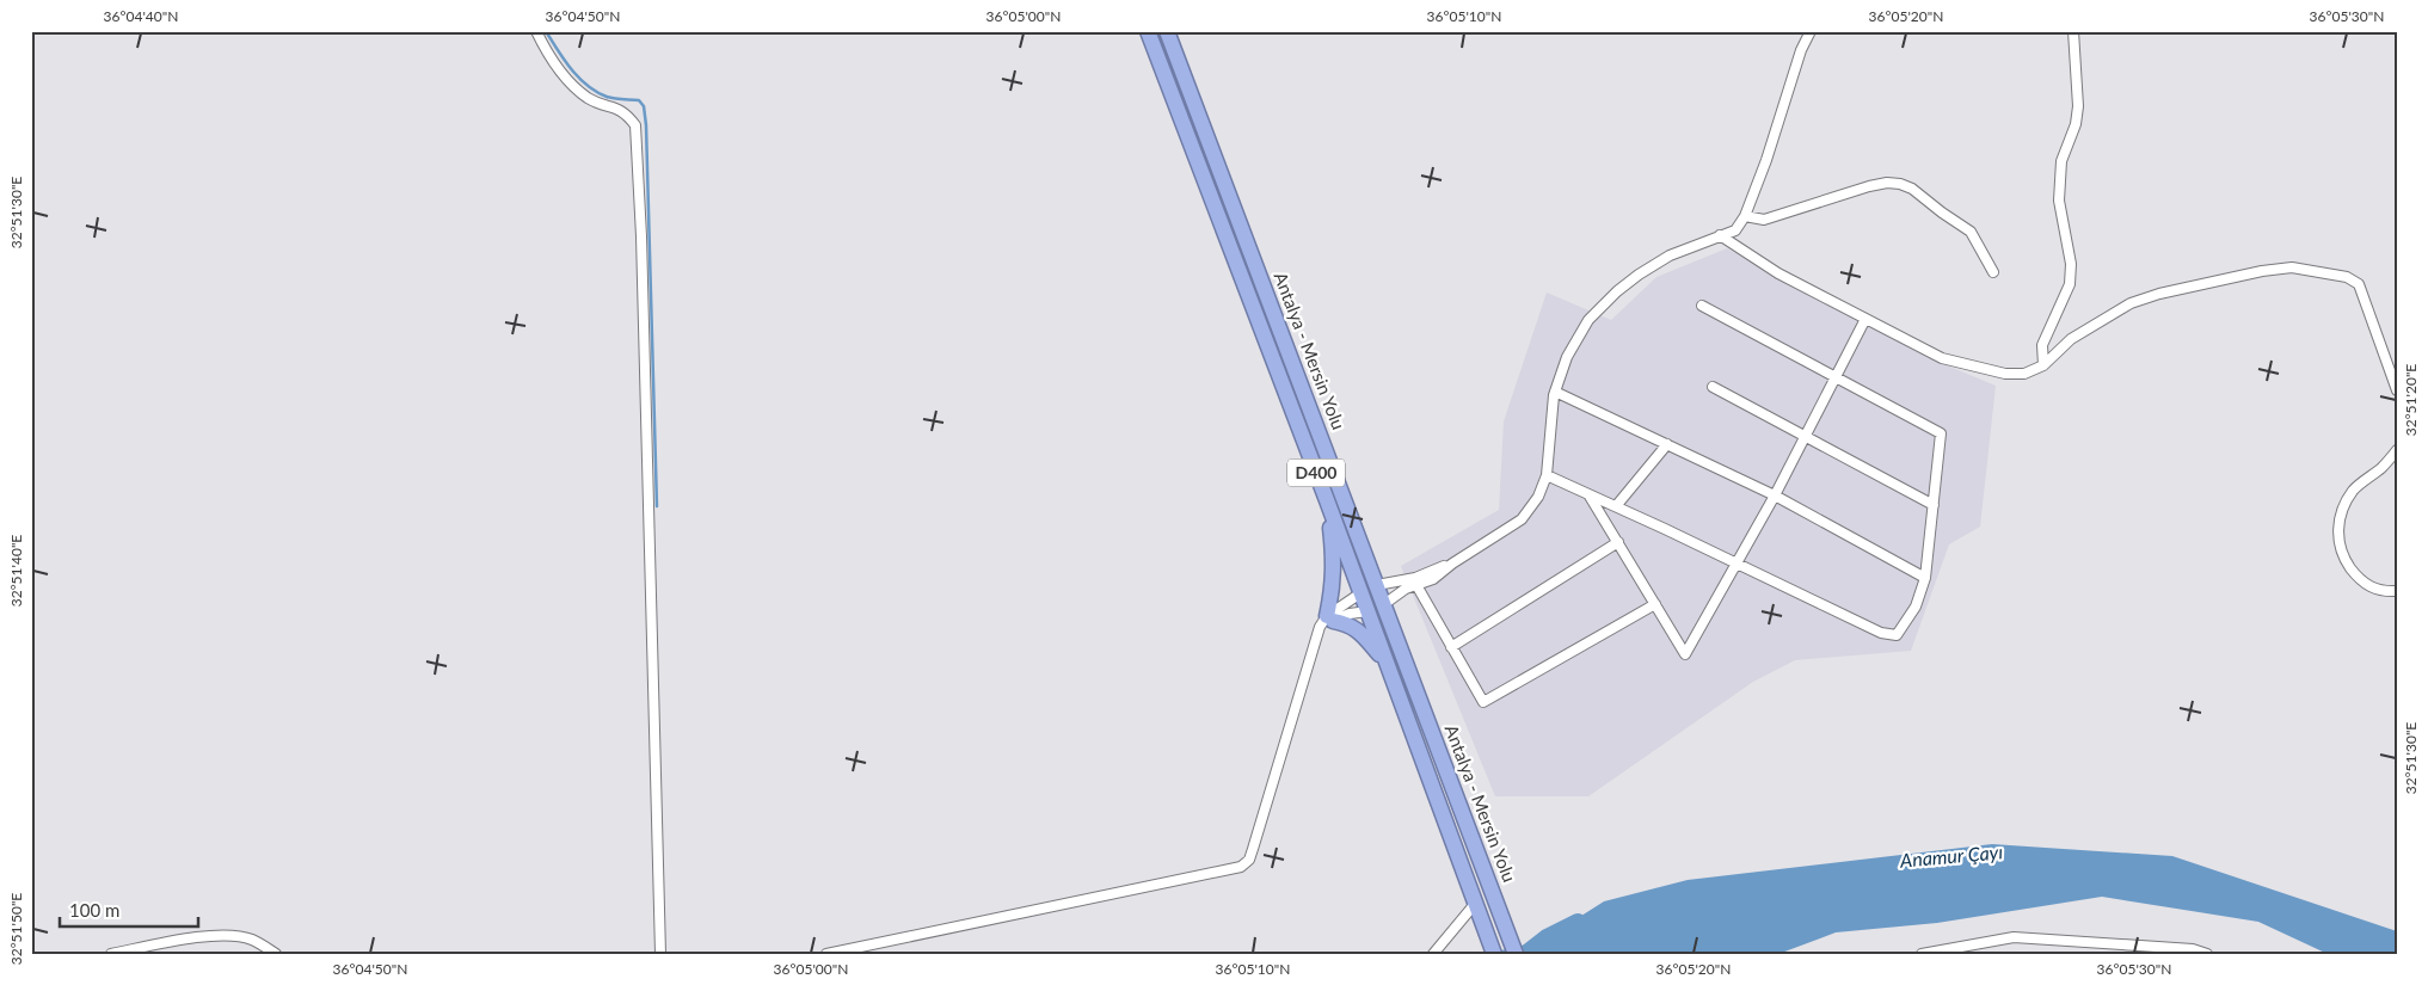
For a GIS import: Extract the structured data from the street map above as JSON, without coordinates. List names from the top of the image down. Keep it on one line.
{"streets":{"highway":["Antalya - Mersin Yolu","D400"]},"water":["Anamur Çayı"],"scale_bar":"100 m","coordinates":["36°04'40\"N","36°04'50\"N","36°05'00\"N","36°05'10\"N","36°05'20\"N","36°05'30\"N","32°51'30\"E","32°51'20\"E","32°51'40\"E","32°51'50\"E"]}
